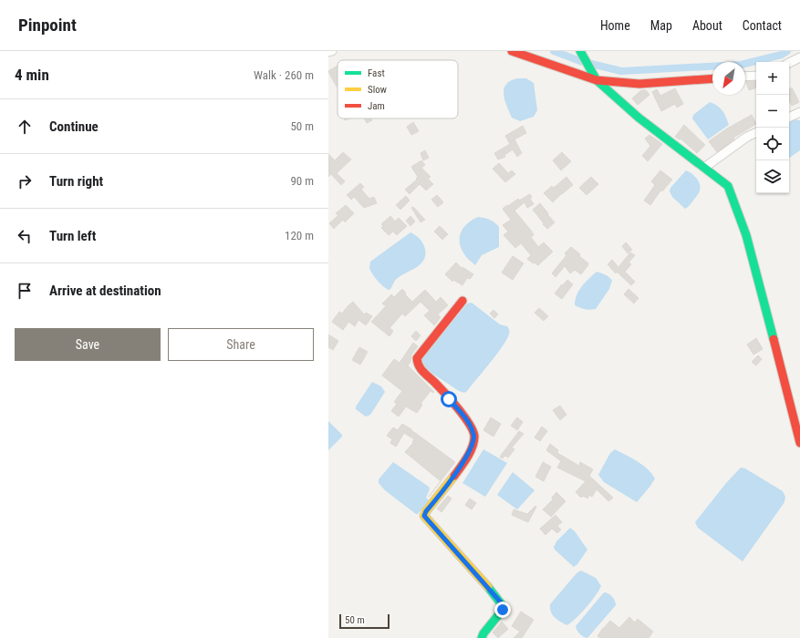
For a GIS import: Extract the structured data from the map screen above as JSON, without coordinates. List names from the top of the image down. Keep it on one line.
{"legend":["Fast","Slow","Jam"],"scale_bar":"50 m","north":"bottom left","page":{"header":"Pinpoint","nav":["Home","Map","About","Contact"],"heading":["4 min","Walk · 260 m"],"map_buttons":["+","−"],"list":[["Continue","50 m"],["Turn right","90 m"],["Turn left","120 m"],"Arrive at destination"],"buttons":["Save","Share"],"scale":"50 m"}}
